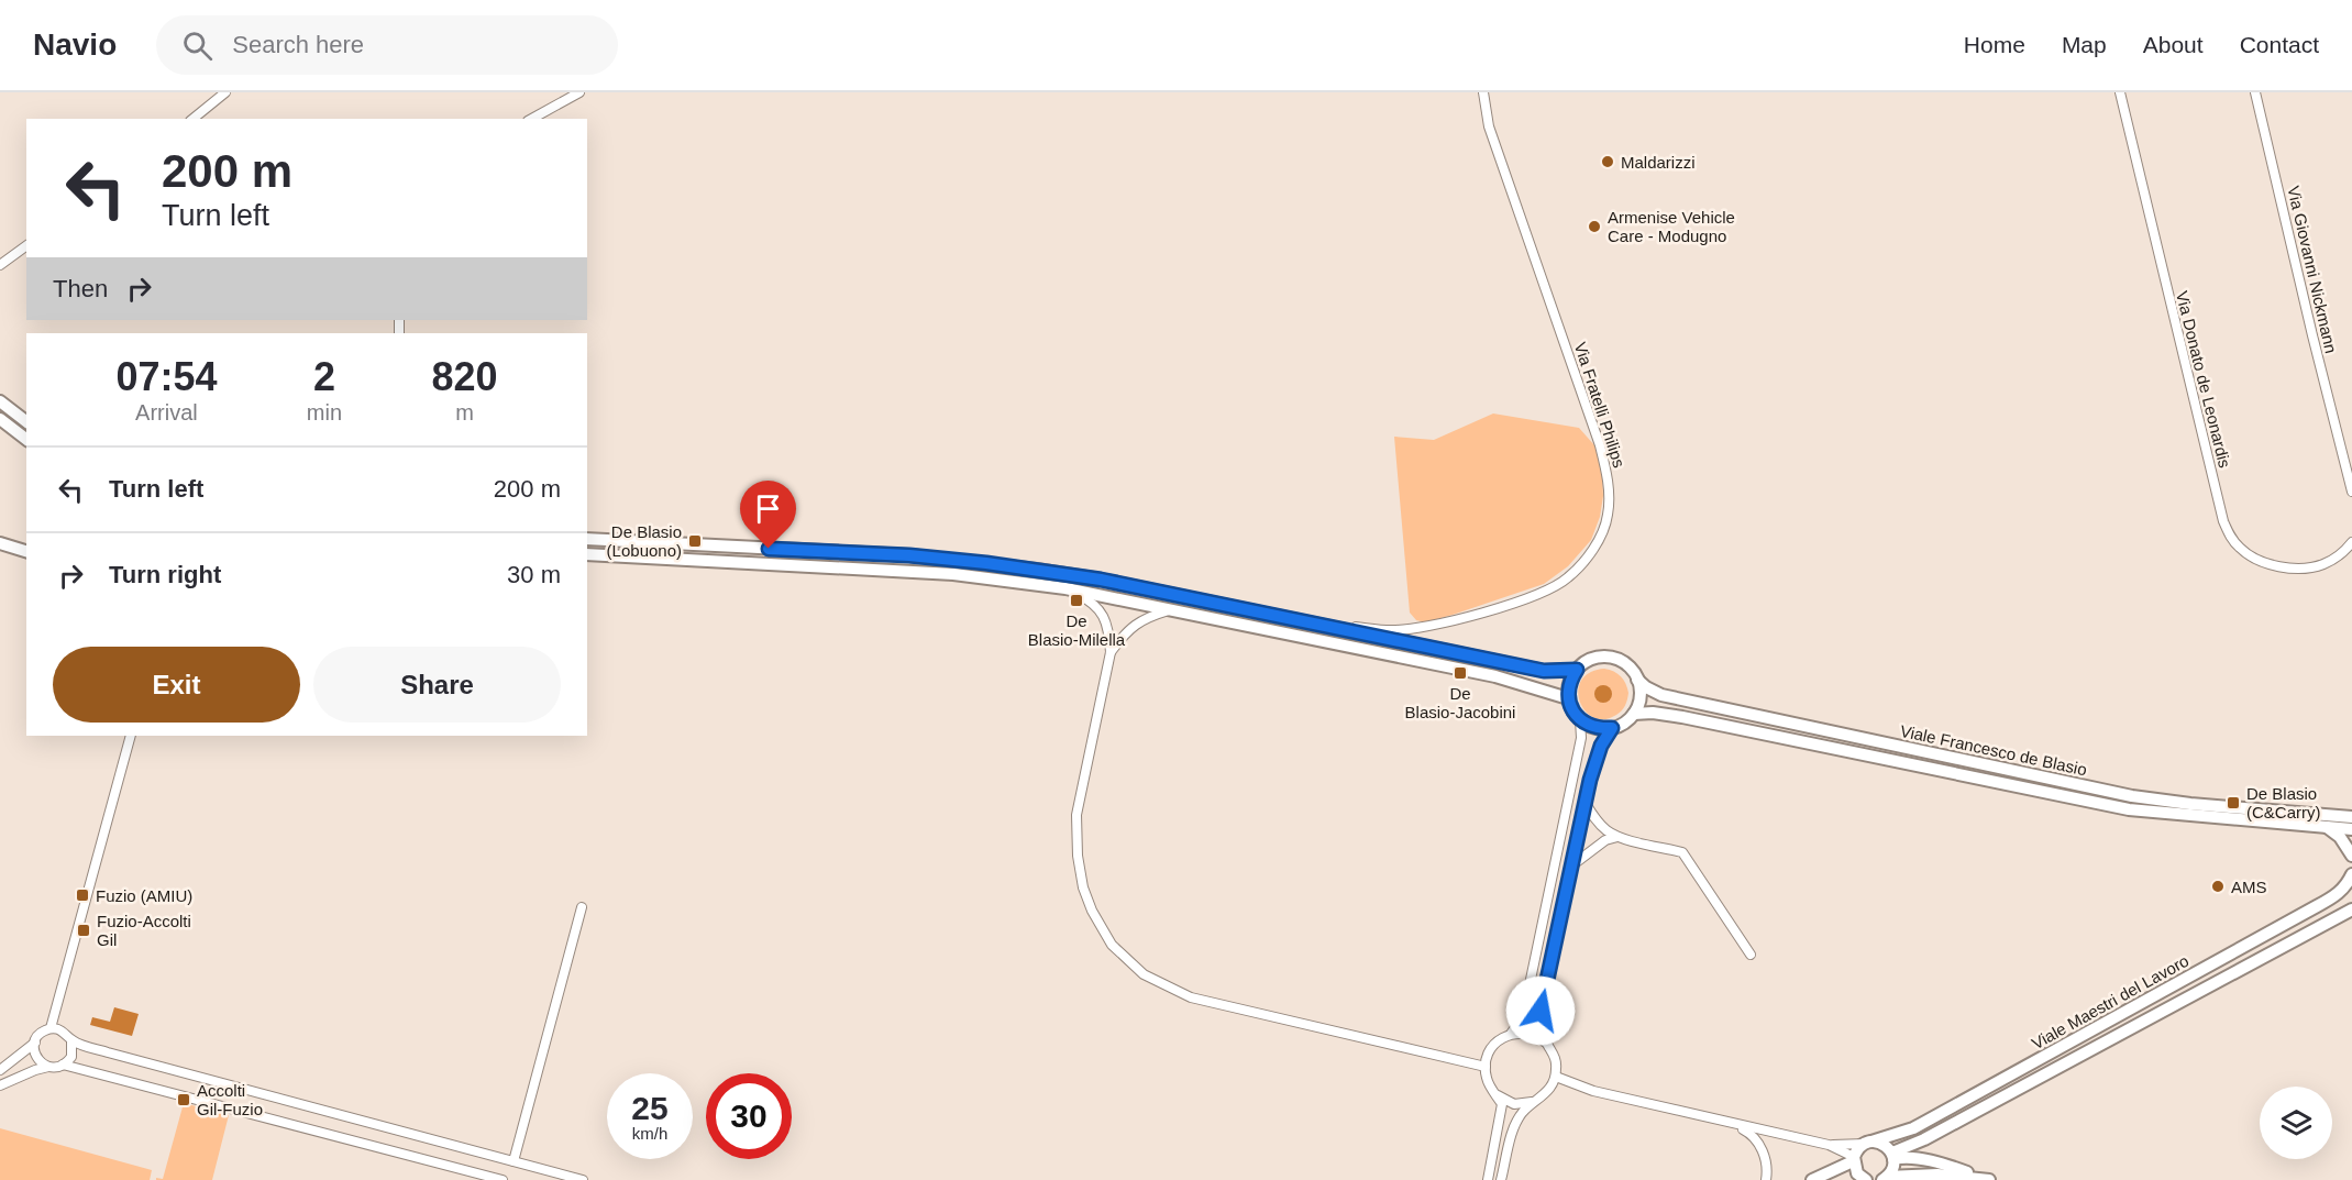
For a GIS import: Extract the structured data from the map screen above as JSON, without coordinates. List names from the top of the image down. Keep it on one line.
{"streets":{"street":["Via Giovanni Nickmann","Via Donato de Leonardis","Via Fratelli Philips","Viale Francesco de Blasio","Viale Maestri del Lavoro"]},"places":{"other":["Maldarizzi","Armenise Vehicle Care - Modugno","AMS"],"transit":["De Blasio (Lobuono)","De Blasio-Milella","De Blasio-Jacobini","De Blasio (C&Carry)","Fuzio (AMIU)","Fuzio-Accolti Gil","Accolti Gil-Fuzio"]},"page":{"header":"Navio","search":"Search here","nav":["Home","Map","About","Contact"],"turn":["200 m","Turn left"],"then":"Then","eta":["07:54","Arrival","2","min","820","m"],"list":[{"name":"Turn left","value":"200 m"},{"name":"Turn right","value":"30 m"}],"buttons":["Exit","Share"],"speed":"25 km/h","limit":"30"}}
